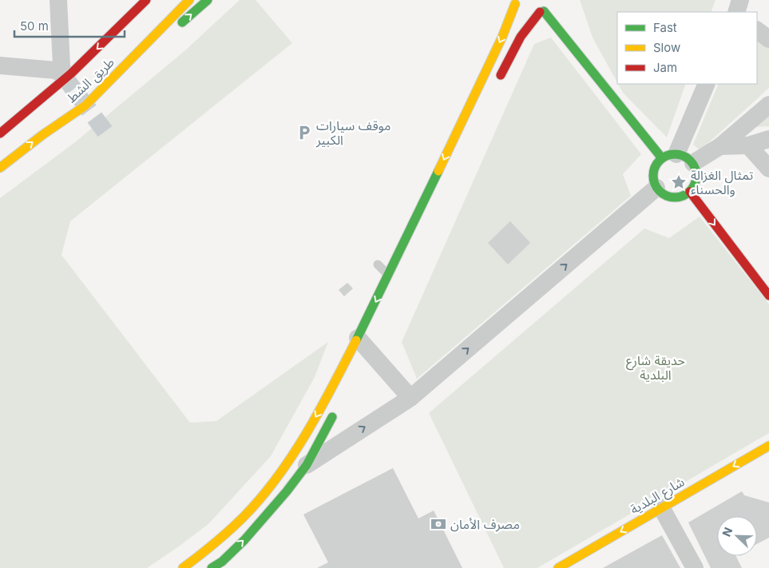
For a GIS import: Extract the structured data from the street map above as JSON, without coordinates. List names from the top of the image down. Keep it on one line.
{"streets":{"main road":["طريق الشط","شارع البلدية"]},"one_way":["شارع البلدية"],"parks":["حديقة شارع البلدية"],"places":{"parking":["موقف سيارات الكبير"],"place":["تمثال الغزالة والحسناء"],"bank":["مصرف الأمان"]},"legend":["Fast","Slow","Jam"],"scale_bar":"50 m","north":"top left"}
